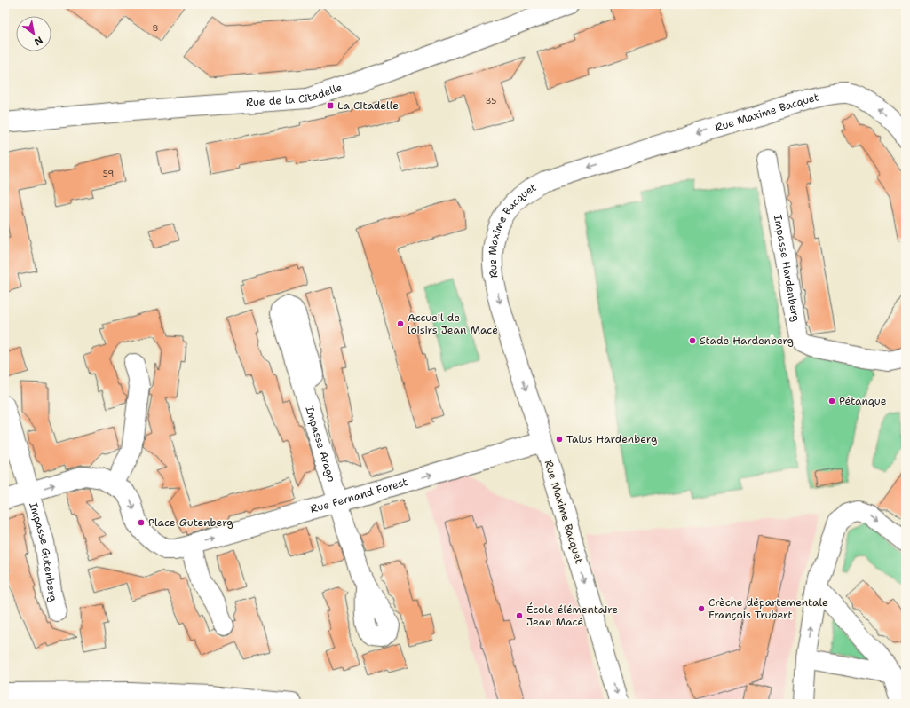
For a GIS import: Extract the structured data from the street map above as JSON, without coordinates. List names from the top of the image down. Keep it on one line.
{"streets":{"street":["Rue de la Citadelle","Rue Maxime Bacquet","Impasse Hardenberg","Impasse Arago","Rue Fernand Forest","Impasse Gutenberg"]},"crossings":[["Rue Maxime Bacquet","Rue Fernand Forest"],["Impasse Arago","Rue Fernand Forest"]],"one_way":["Rue Fernand Forest"],"places":{"transit":["La Citadelle"],"other":["Accueil de loisirs Jean Macé","Stade Hardenberg","Pétanque","Talus Hardenberg","Place Gutenberg","Crèche départementale François Trubert","École élémentaire Jean Macé"]},"house_numbers":["8","35","59"],"north":"bottom right"}
